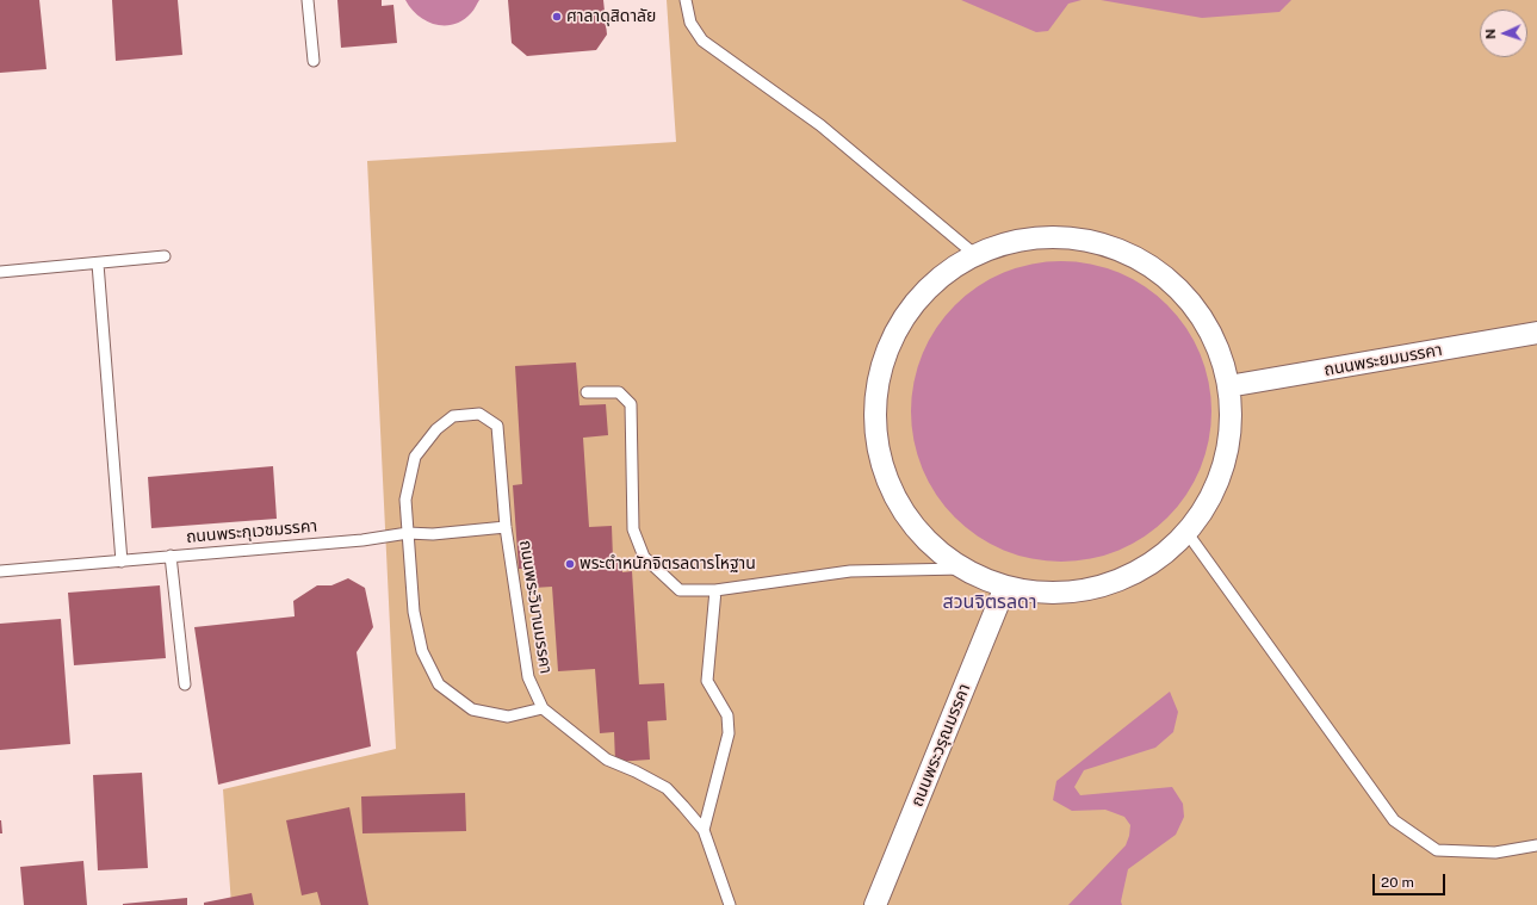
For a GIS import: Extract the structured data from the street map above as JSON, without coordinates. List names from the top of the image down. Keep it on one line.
{"streets":{"street":["ถนนพระยมมรรคา","ถนนพระวรุณมรรคา"],"lane":["ถนนพระกุเวชมรรคา","ถนนพระวิมานมรรคา"]},"crossings":[["ถนนพระกุเวชมรรคา","ถนนพระวิมานมรรคา"]],"districts":["สวนจิตรลดา"],"places":["ศาลาดุสิดาลัย","พระตำหนักจิตรลดารโหฐาน"],"scale_bar":"20 m","north":"left"}
